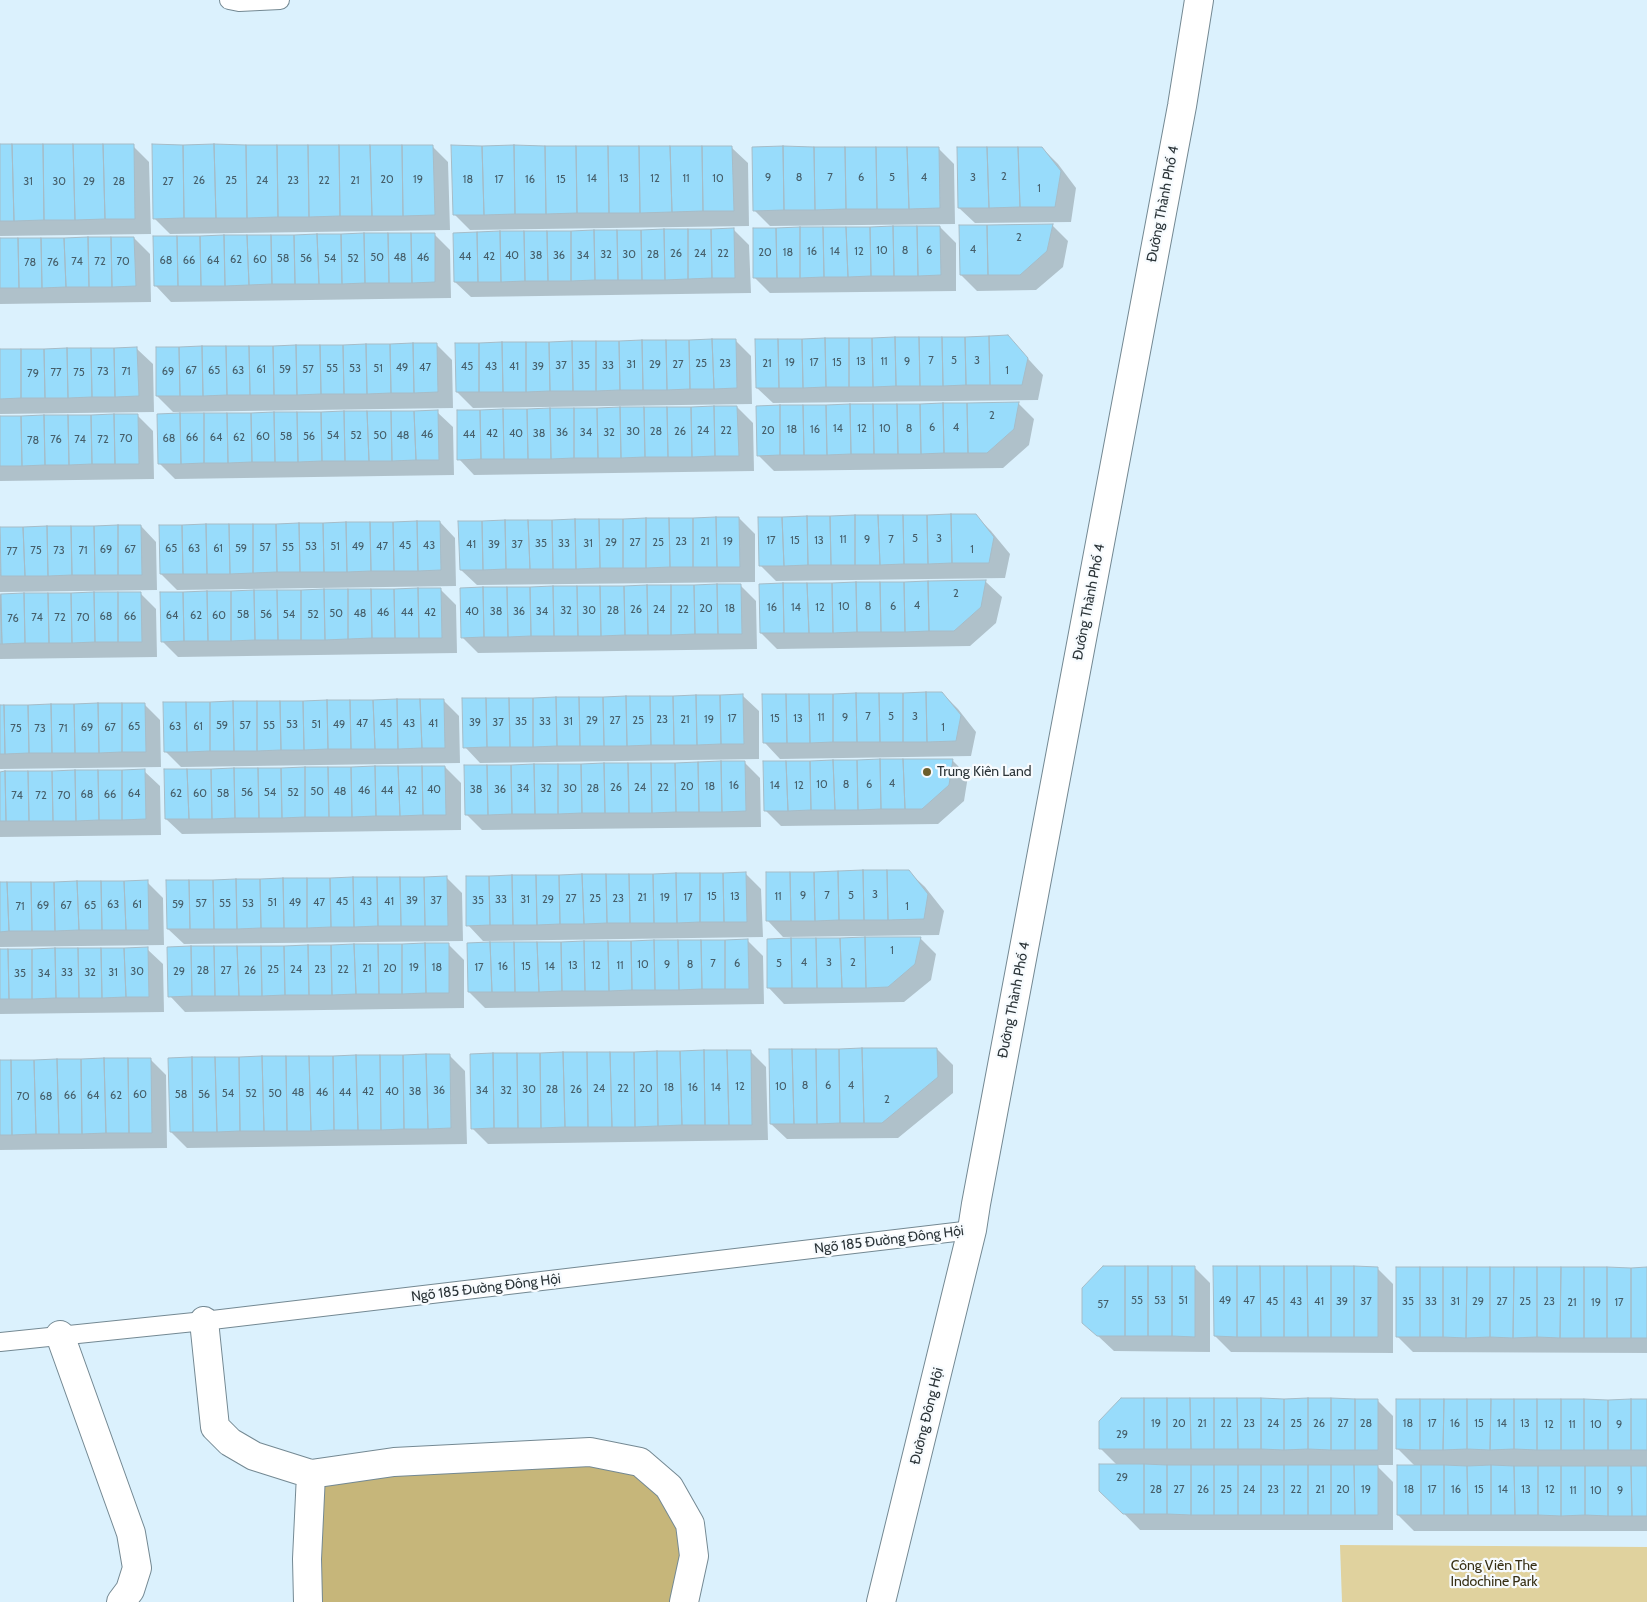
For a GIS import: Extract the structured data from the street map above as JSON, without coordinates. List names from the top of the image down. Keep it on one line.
{"streets":{"street":["Đường Thành Phố 4","Đường Đông Hội"],"lane":["Ngõ 185 Đường Đông Hội"]},"crossings":[["Đường Thành Phố 4","Ngõ 185 Đường Đông Hội"],["Đường Thành Phố 4","Đường Đông Hội"],["Ngõ 185 Đường Đông Hội","Đường Đông Hội"]],"parks":["Công Viên The Indochine Park"],"places":["Trung Kiên Land"],"house_numbers":["2","9","8","7","6","5","4","3","14","13","12","11","10","20","19","18","17","16","15","26","25","24","23","22","21","31","30","29","28","27","1","2","4","10","8","6","16","14","12","20","18","26","24","22","32","30","28","40","38","36","34","44","42","50","48","46","58","56","54","52","62","60","68","66","64","74","72","70","78","76","7","5","3","13","11","9","19","17","15","25","23","21","31","29","27","37","35","33","45","43","41","39","49","47","55","53","51","61","59","57","67","65","63","1","73","71","69","77","75","79","2","6","4","14","12","10","8","18","16","24","22","20","30","28","26","36","34","32","42","40","38","46","44","54","52","50","48","60","58","56","66","64","62","70","68","76","74","72","78","5","3","11","9","7","17","15","13","23","21","19","29","27","25","35","33","31","41","39","37","45","43","53","51","49","47","57","55","65","63","61","59","69","67","1","75","73","71","77","2","4","10","8","6","16","14","12","20","18","26","24","22","32","30","28","40","38","36","34","46","44","42","50","48","58","56","54","52","64","62","60","68","66","74","72","70","76","7","5","3","11","9","17","15","13","23","21","19","29","27","25","35","33","31","39","37","47","45","43","41","53","51","49","59","57","55","65","63","61","69","67","1","75","73","71","4","10","8","6","16","14","12","20","18","26","24","22","34","32","30","28","40","38","36","46","44","42","50","48","56","54","52","64","62","60","58","68","66","74","72","70","3","9","7","5","15","13","11","21","19","17","27","25","23","33","31","29","39","37","35","45","43","41","51","49","47","57","55","53","63","61","59","69","67","65","71","1","1","4","3","2","7","6","5","10","9","8","13","12","11","16","15","14","19","18","17","21","20","25","24","23","22","28","27","26","30","29","33","32","31","35","34","8","6","4","12","10","18","16","14","24","22","20","30","28","26","36","34","32","42","40","38","48","46","44","54","52","50","60","58","56","66","64","62","70","68","2","55","53","51","49","47","45","43","41","39","37","35","33","31","29","27","25","23","21","19","17","57","19","20","21","22","23","24","25","26","27","28","18","17","16","15","14","13","12","11","10","9","29","29","28","27","26","25","24","23","22","21","20","19","18","17","16","15","14","13","12","11","10","9"]}
